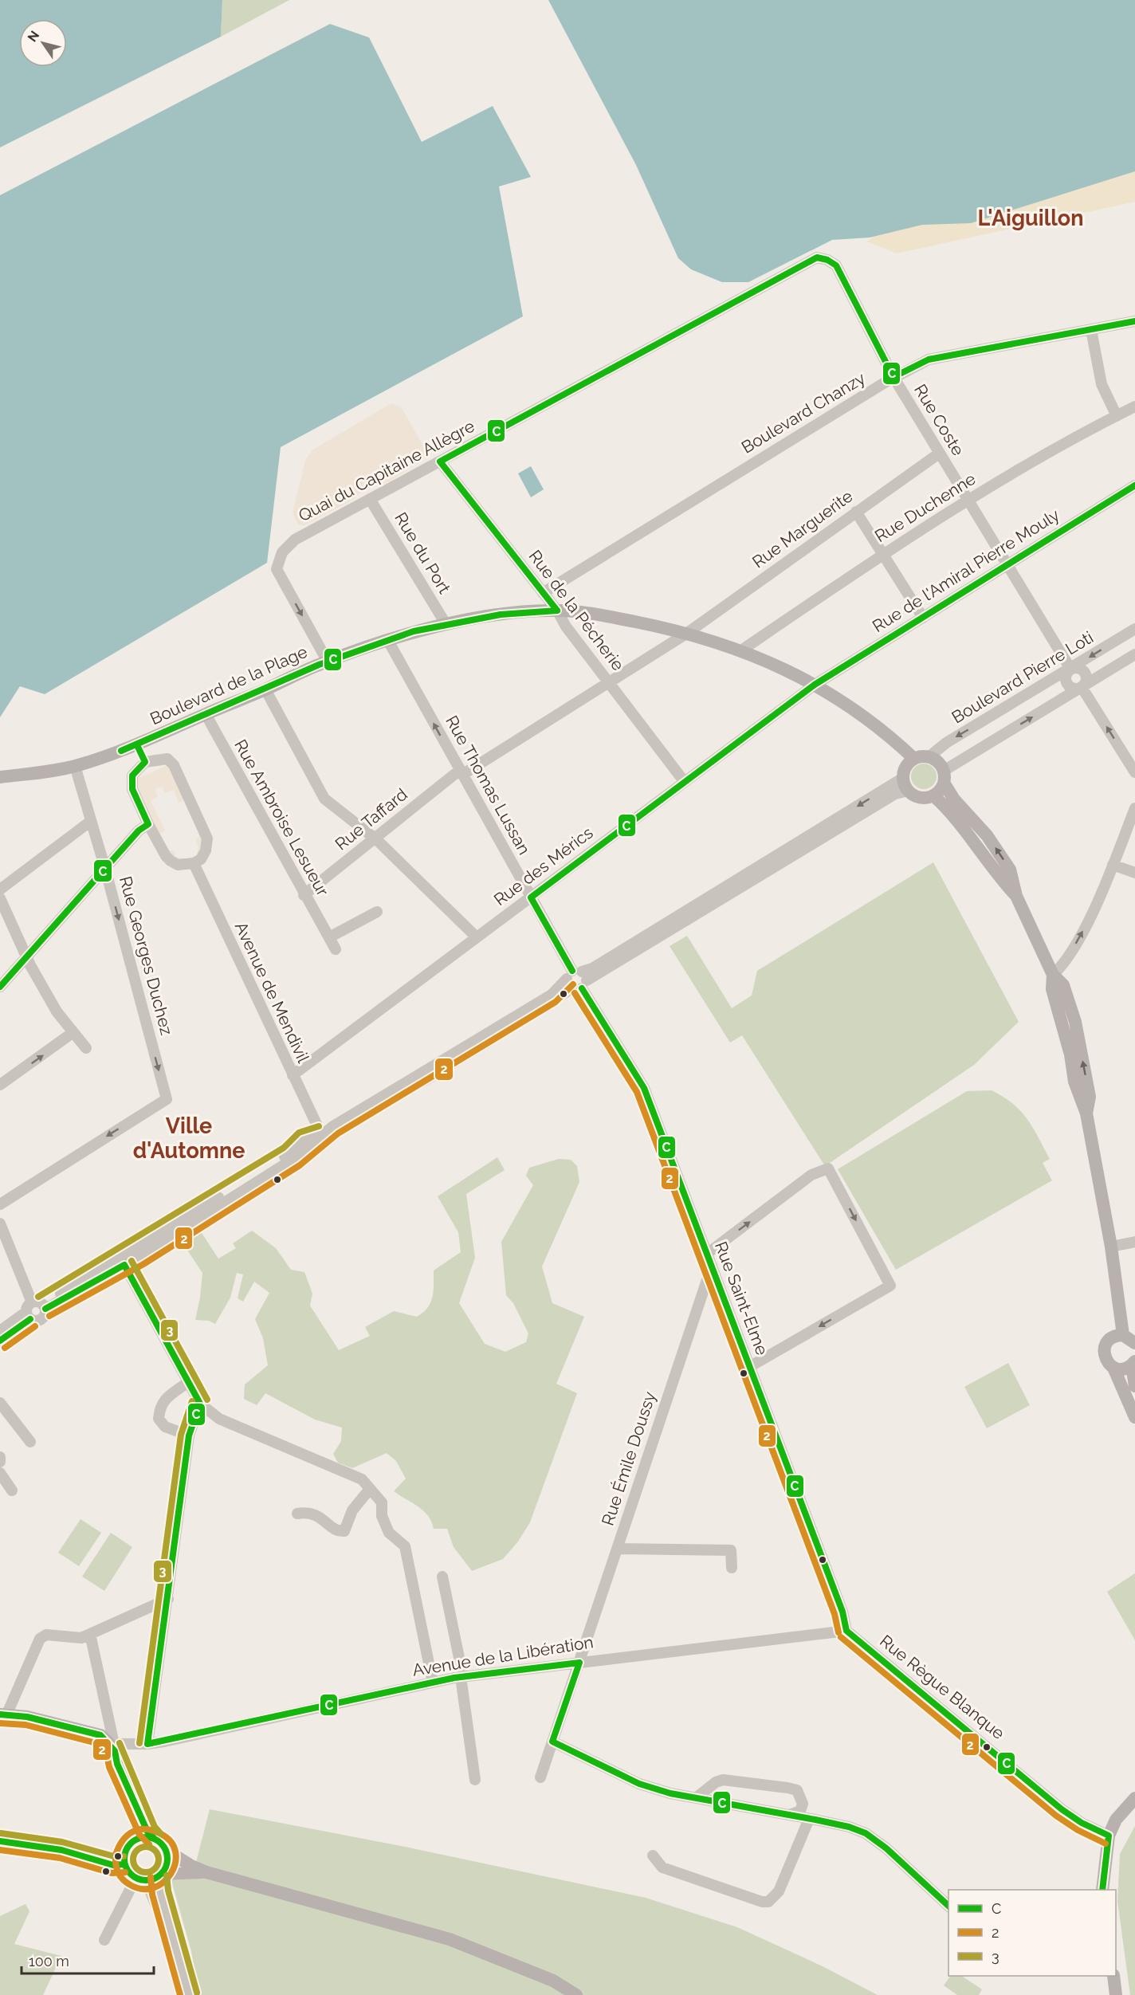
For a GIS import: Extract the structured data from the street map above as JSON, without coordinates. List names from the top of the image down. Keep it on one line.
{"streets":{"main road":["Boulevard de la Plage"],"street":["Boulevard Chanzy","Rue Coste","Quai du Capitaine Allègre","Rue Duchenne","Rue Marguerite","Rue du Port","Rue de l'Amiral Pierre Mouly","Rue de la Pécherie","Boulevard Pierre Loti","Rue Thomas Lussan","Rue Ambroise Lesueur","Rue Taffard","Rue des Mérics","Rue Georges Duchez","Avenue de Mendivil","Rue Saint-Elme","Rue Émile Doussy","Avenue de la Libération","Rue Règue Blanque"]},"crossings":[["Boulevard Chanzy","Rue Coste"],["Boulevard Chanzy","Rue de la Pécherie"],["Rue Coste","Quai du Capitaine Allègre"],["Rue Coste","Rue Duchenne"],["Rue Coste","Rue Marguerite"],["Rue Coste","Rue de l'Amiral Pierre Mouly"],["Rue Coste","Boulevard Pierre Loti"],["Quai du Capitaine Allègre","Rue du Port"],["Quai du Capitaine Allègre","Rue de la Pécherie"],["Quai du Capitaine Allègre","Boulevard de la Plage"],["Rue Duchenne","Boulevard de la Plage"],["Rue Marguerite","Rue de la Pécherie"],["Rue Marguerite","Boulevard de la Plage"],["Rue Marguerite","Rue Taffard"],["Rue du Port","Boulevard de la Plage"],["Rue de l'Amiral Pierre Mouly","Boulevard de la Plage"],["Rue de l'Amiral Pierre Mouly","Rue des Mérics"],["Rue de la Pécherie","Boulevard de la Plage"],["Rue de la Pécherie","Rue Taffard"],["Rue de la Pécherie","Rue des Mérics"],["Boulevard Pierre Loti","Boulevard de la Plage"],["Boulevard de la Plage","Rue Thomas Lussan"],["Boulevard de la Plage","Rue Ambroise Lesueur"],["Boulevard de la Plage","Rue des Mérics"],["Boulevard de la Plage","Rue Georges Duchez"],["Rue Thomas Lussan","Rue Taffard"],["Rue Thomas Lussan","Rue des Mérics"],["Rue Thomas Lussan","Rue Saint-Elme"],["Rue Ambroise Lesueur","Rue Taffard"],["Rue des Mérics","Avenue de Mendivil"],["Rue Saint-Elme","Rue Émile Doussy"],["Rue Saint-Elme","Avenue de la Libération"],["Rue Saint-Elme","Rue Règue Blanque"],["Rue Émile Doussy","Avenue de la Libération"],["Avenue de la Libération","Rue Règue Blanque"]],"one_way":["Rue Thomas Lussan","Rue Georges Duchez"],"districts":["L'Aiguillon","Ville d'Automne"],"lines":["transit line C","transit line 2","transit line 3"],"legend":["C","2","3"],"scale_bar":"100 m","north":"top left"}
